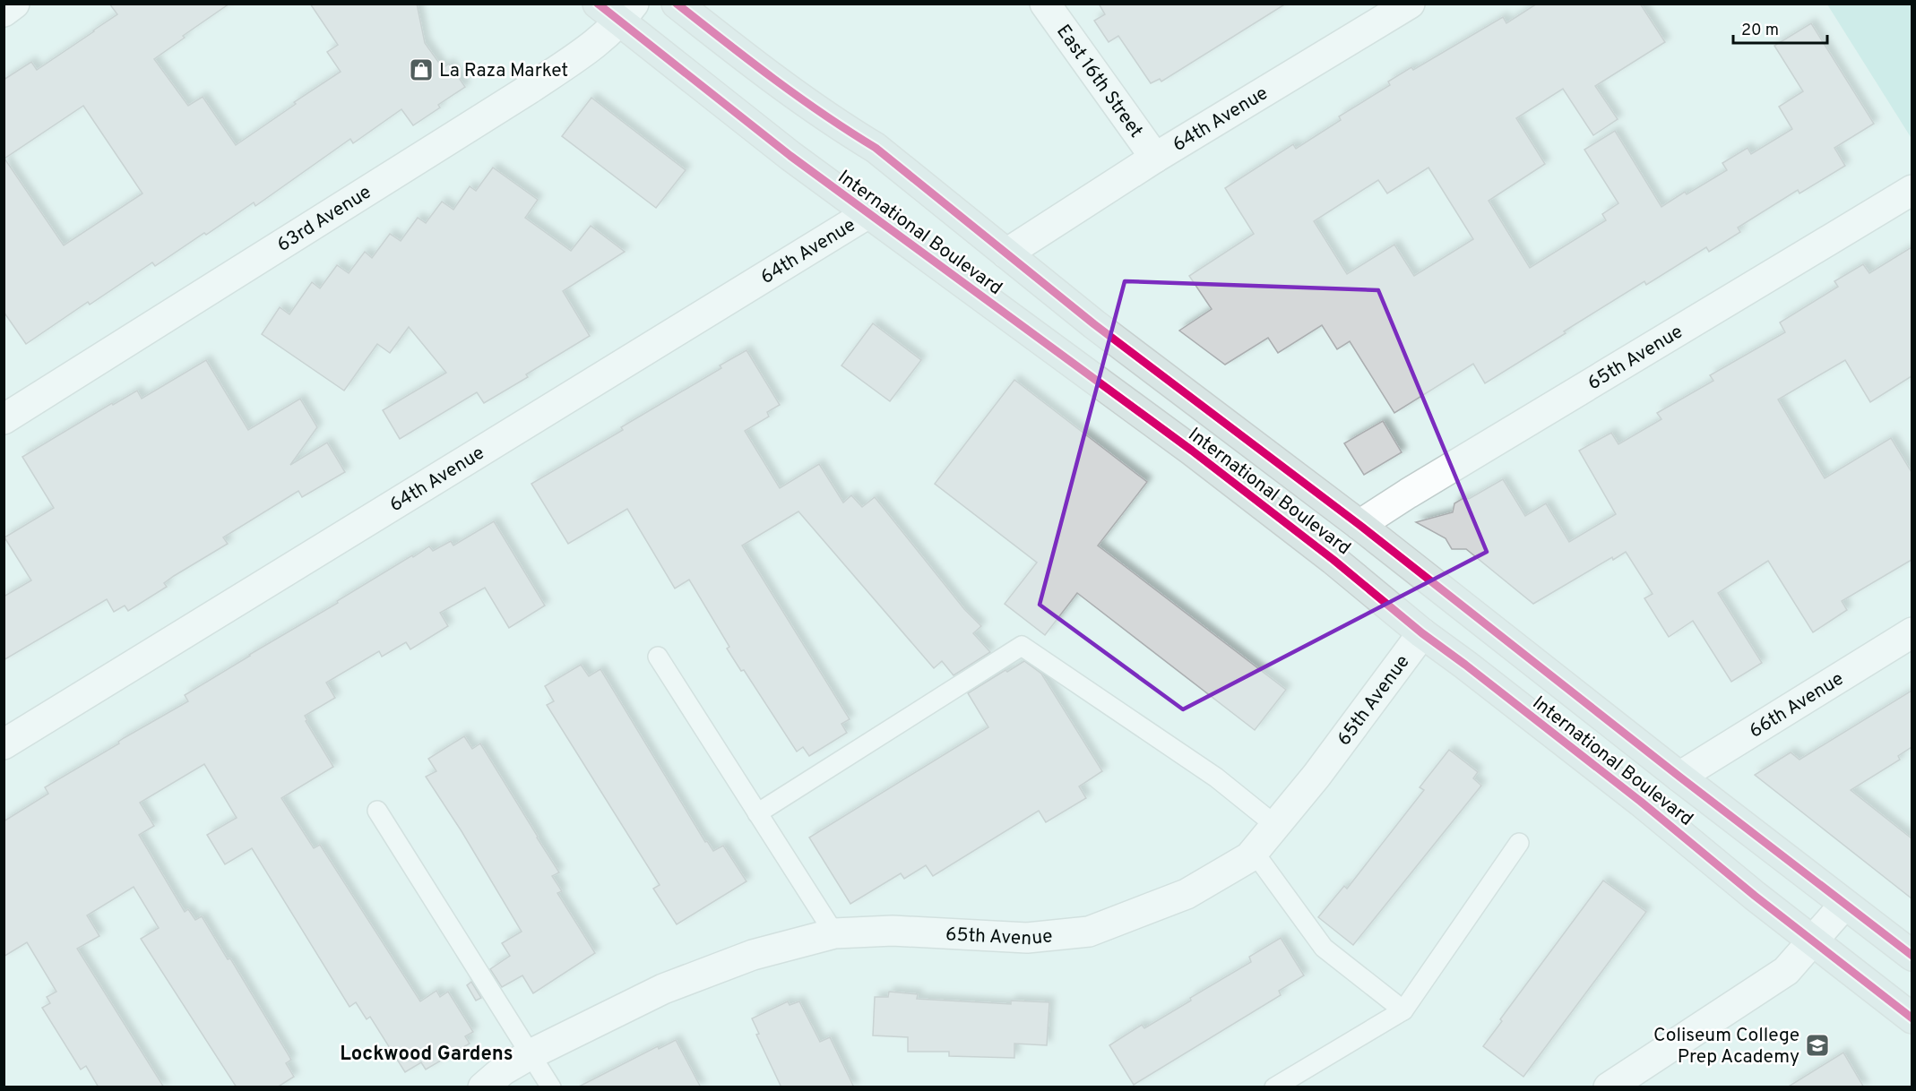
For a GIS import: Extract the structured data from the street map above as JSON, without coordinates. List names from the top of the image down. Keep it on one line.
{"streets":{"main road":["International Boulevard"],"street":["East 16th Street","64th Avenue","63rd Avenue","65th Avenue","66th Avenue"]},"crossings":[["East 16th Street","64th Avenue"],["64th Avenue","International Boulevard"],["63rd Avenue","International Boulevard"],["International Boulevard","65th Avenue"],["International Boulevard","66th Avenue"]],"districts":["Lockwood Gardens"],"places":{"shop":["La Raza Market"],"school or university":["Coliseum College Prep Academy"]},"scale_bar":"20 m"}
